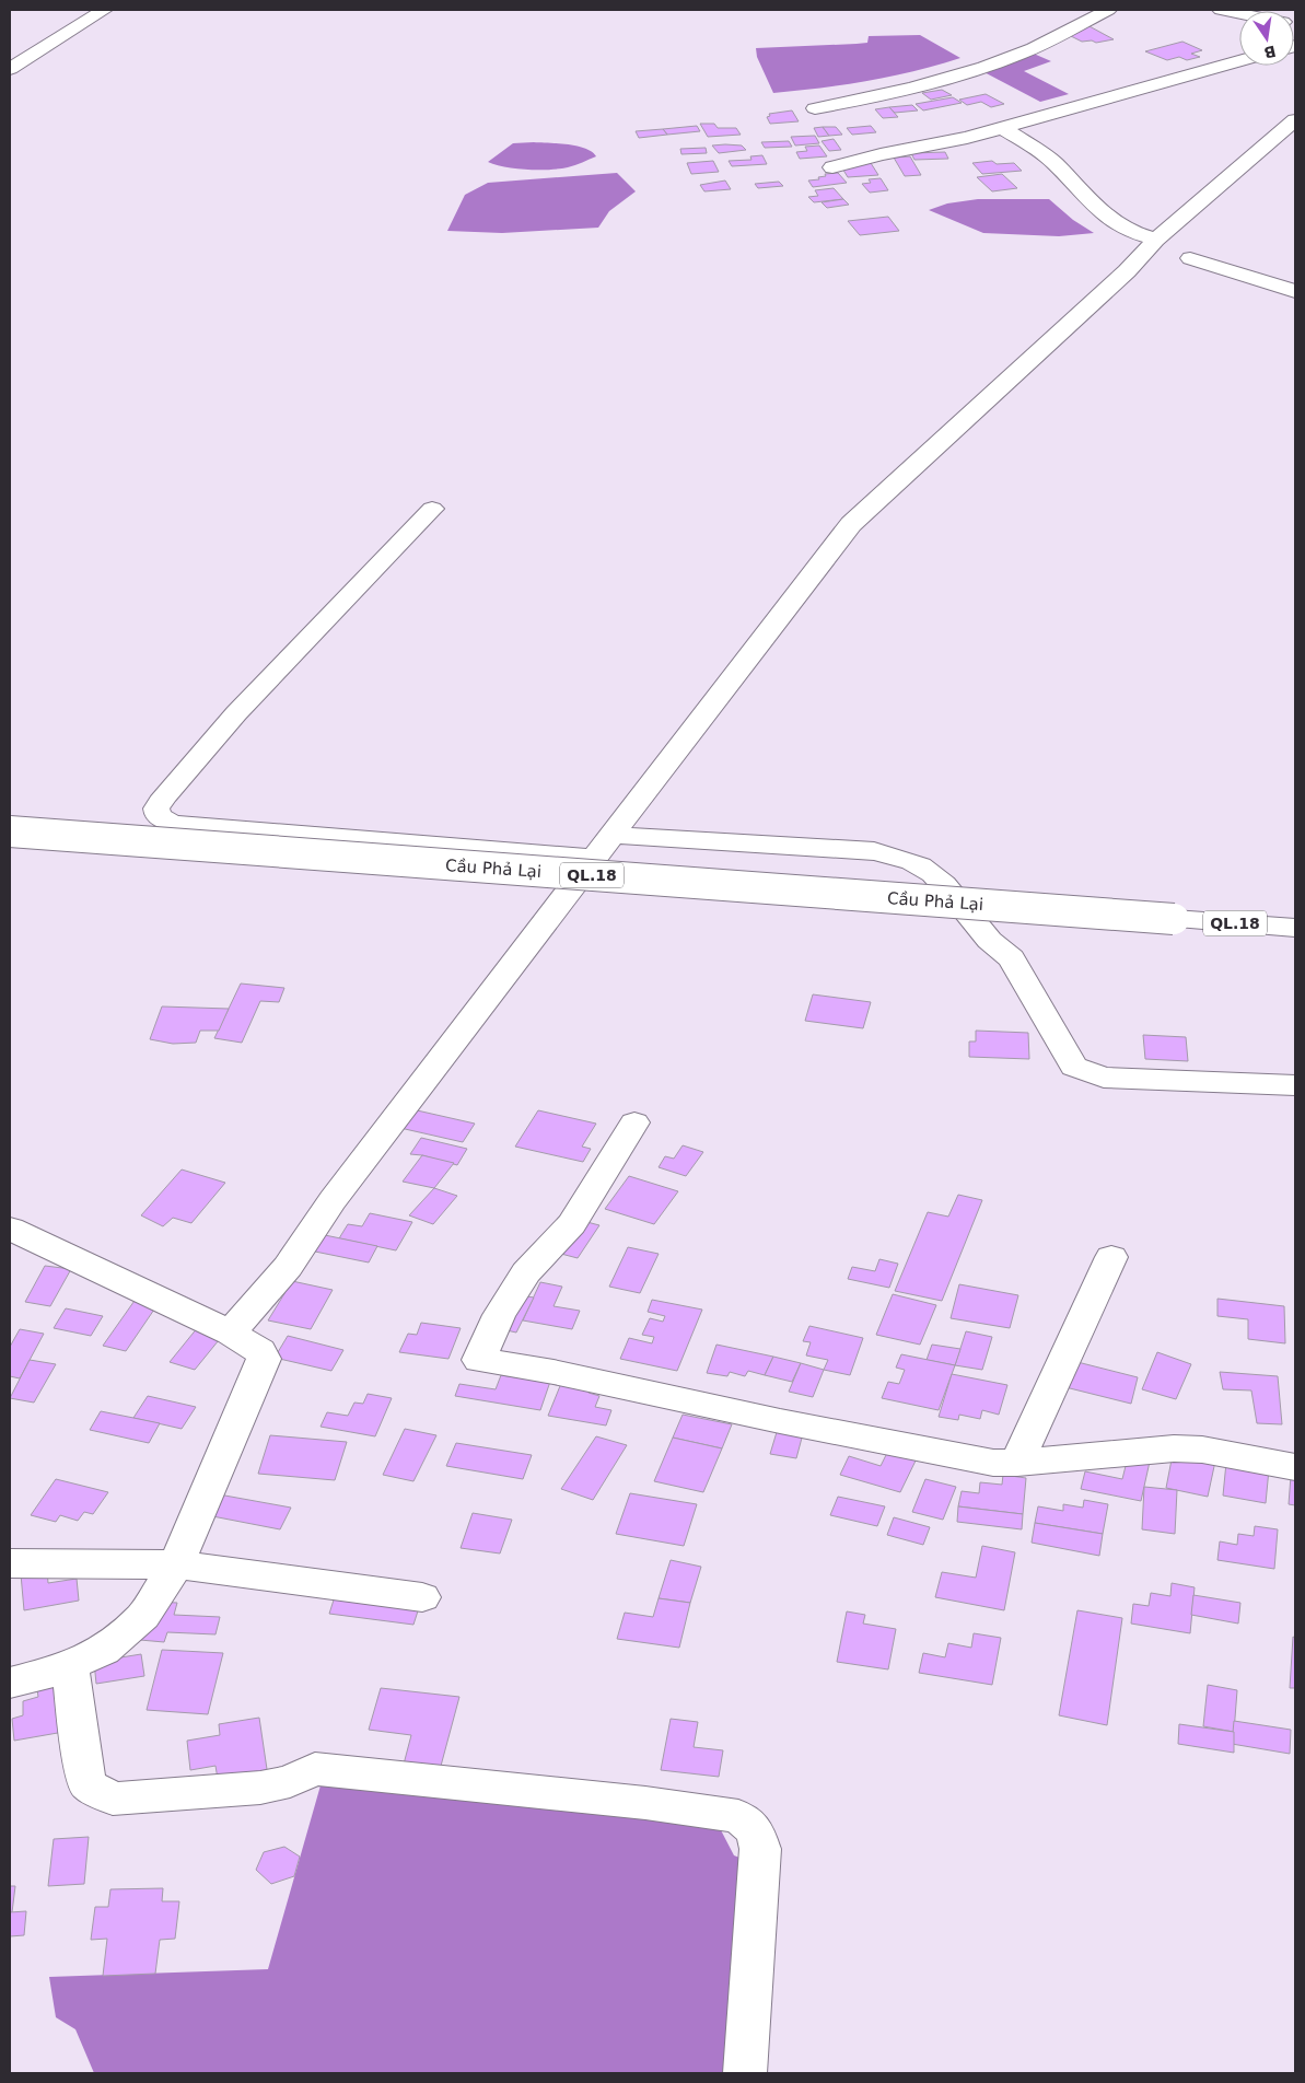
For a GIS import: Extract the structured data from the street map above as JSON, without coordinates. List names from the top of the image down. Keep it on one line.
{"streets":{"main road":["Cầu Phả Lại","QL.18"]},"north":"bottom"}
